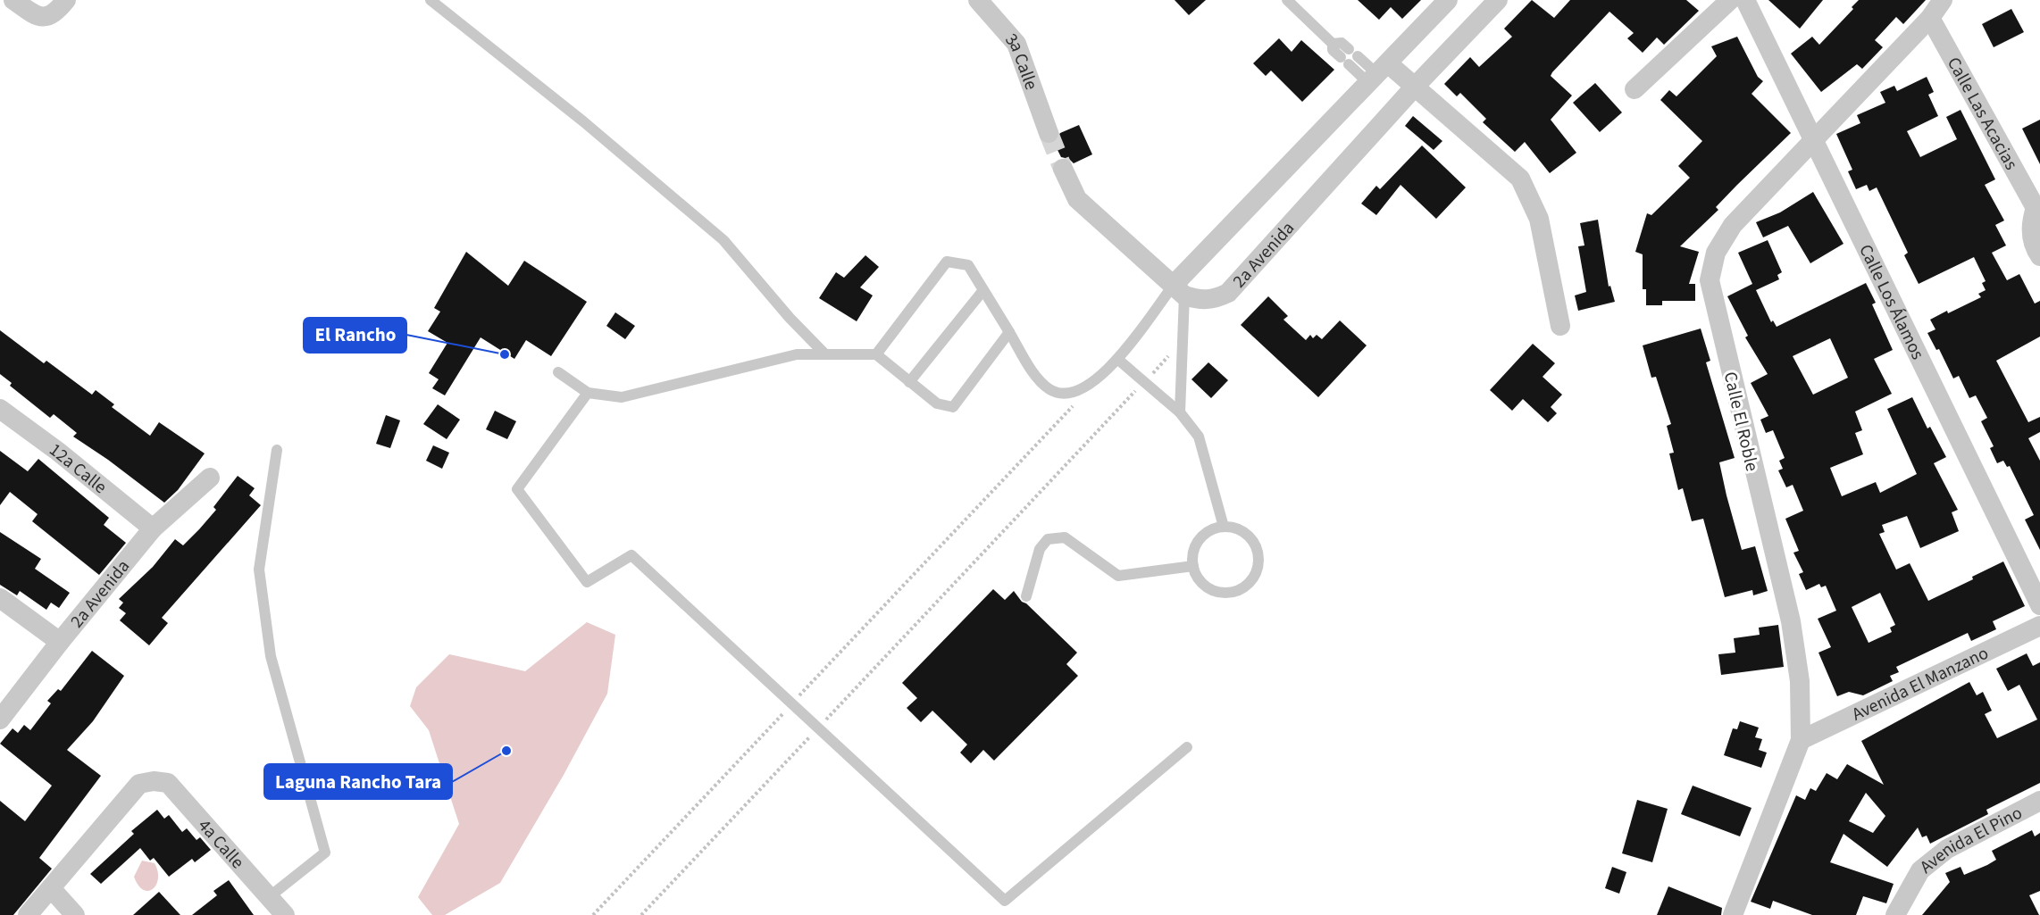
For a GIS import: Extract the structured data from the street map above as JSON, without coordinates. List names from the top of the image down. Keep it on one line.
{"streets":{"street":["3a Calle","Calle Las Acacias","2a Avenida","Calle Los Álamos","Calle El Roble","12a Calle","Avenida El Manzano","Avenida El Pino","4a Calle"]},"crossings":[["Calle Las Acacias","Calle El Roble"],["2a Avenida","12a Calle"],["Calle Los Álamos","Calle El Roble"],["Calle El Roble","Avenida El Manzano"]],"places":["El Rancho","Laguna Rancho Tara"]}
